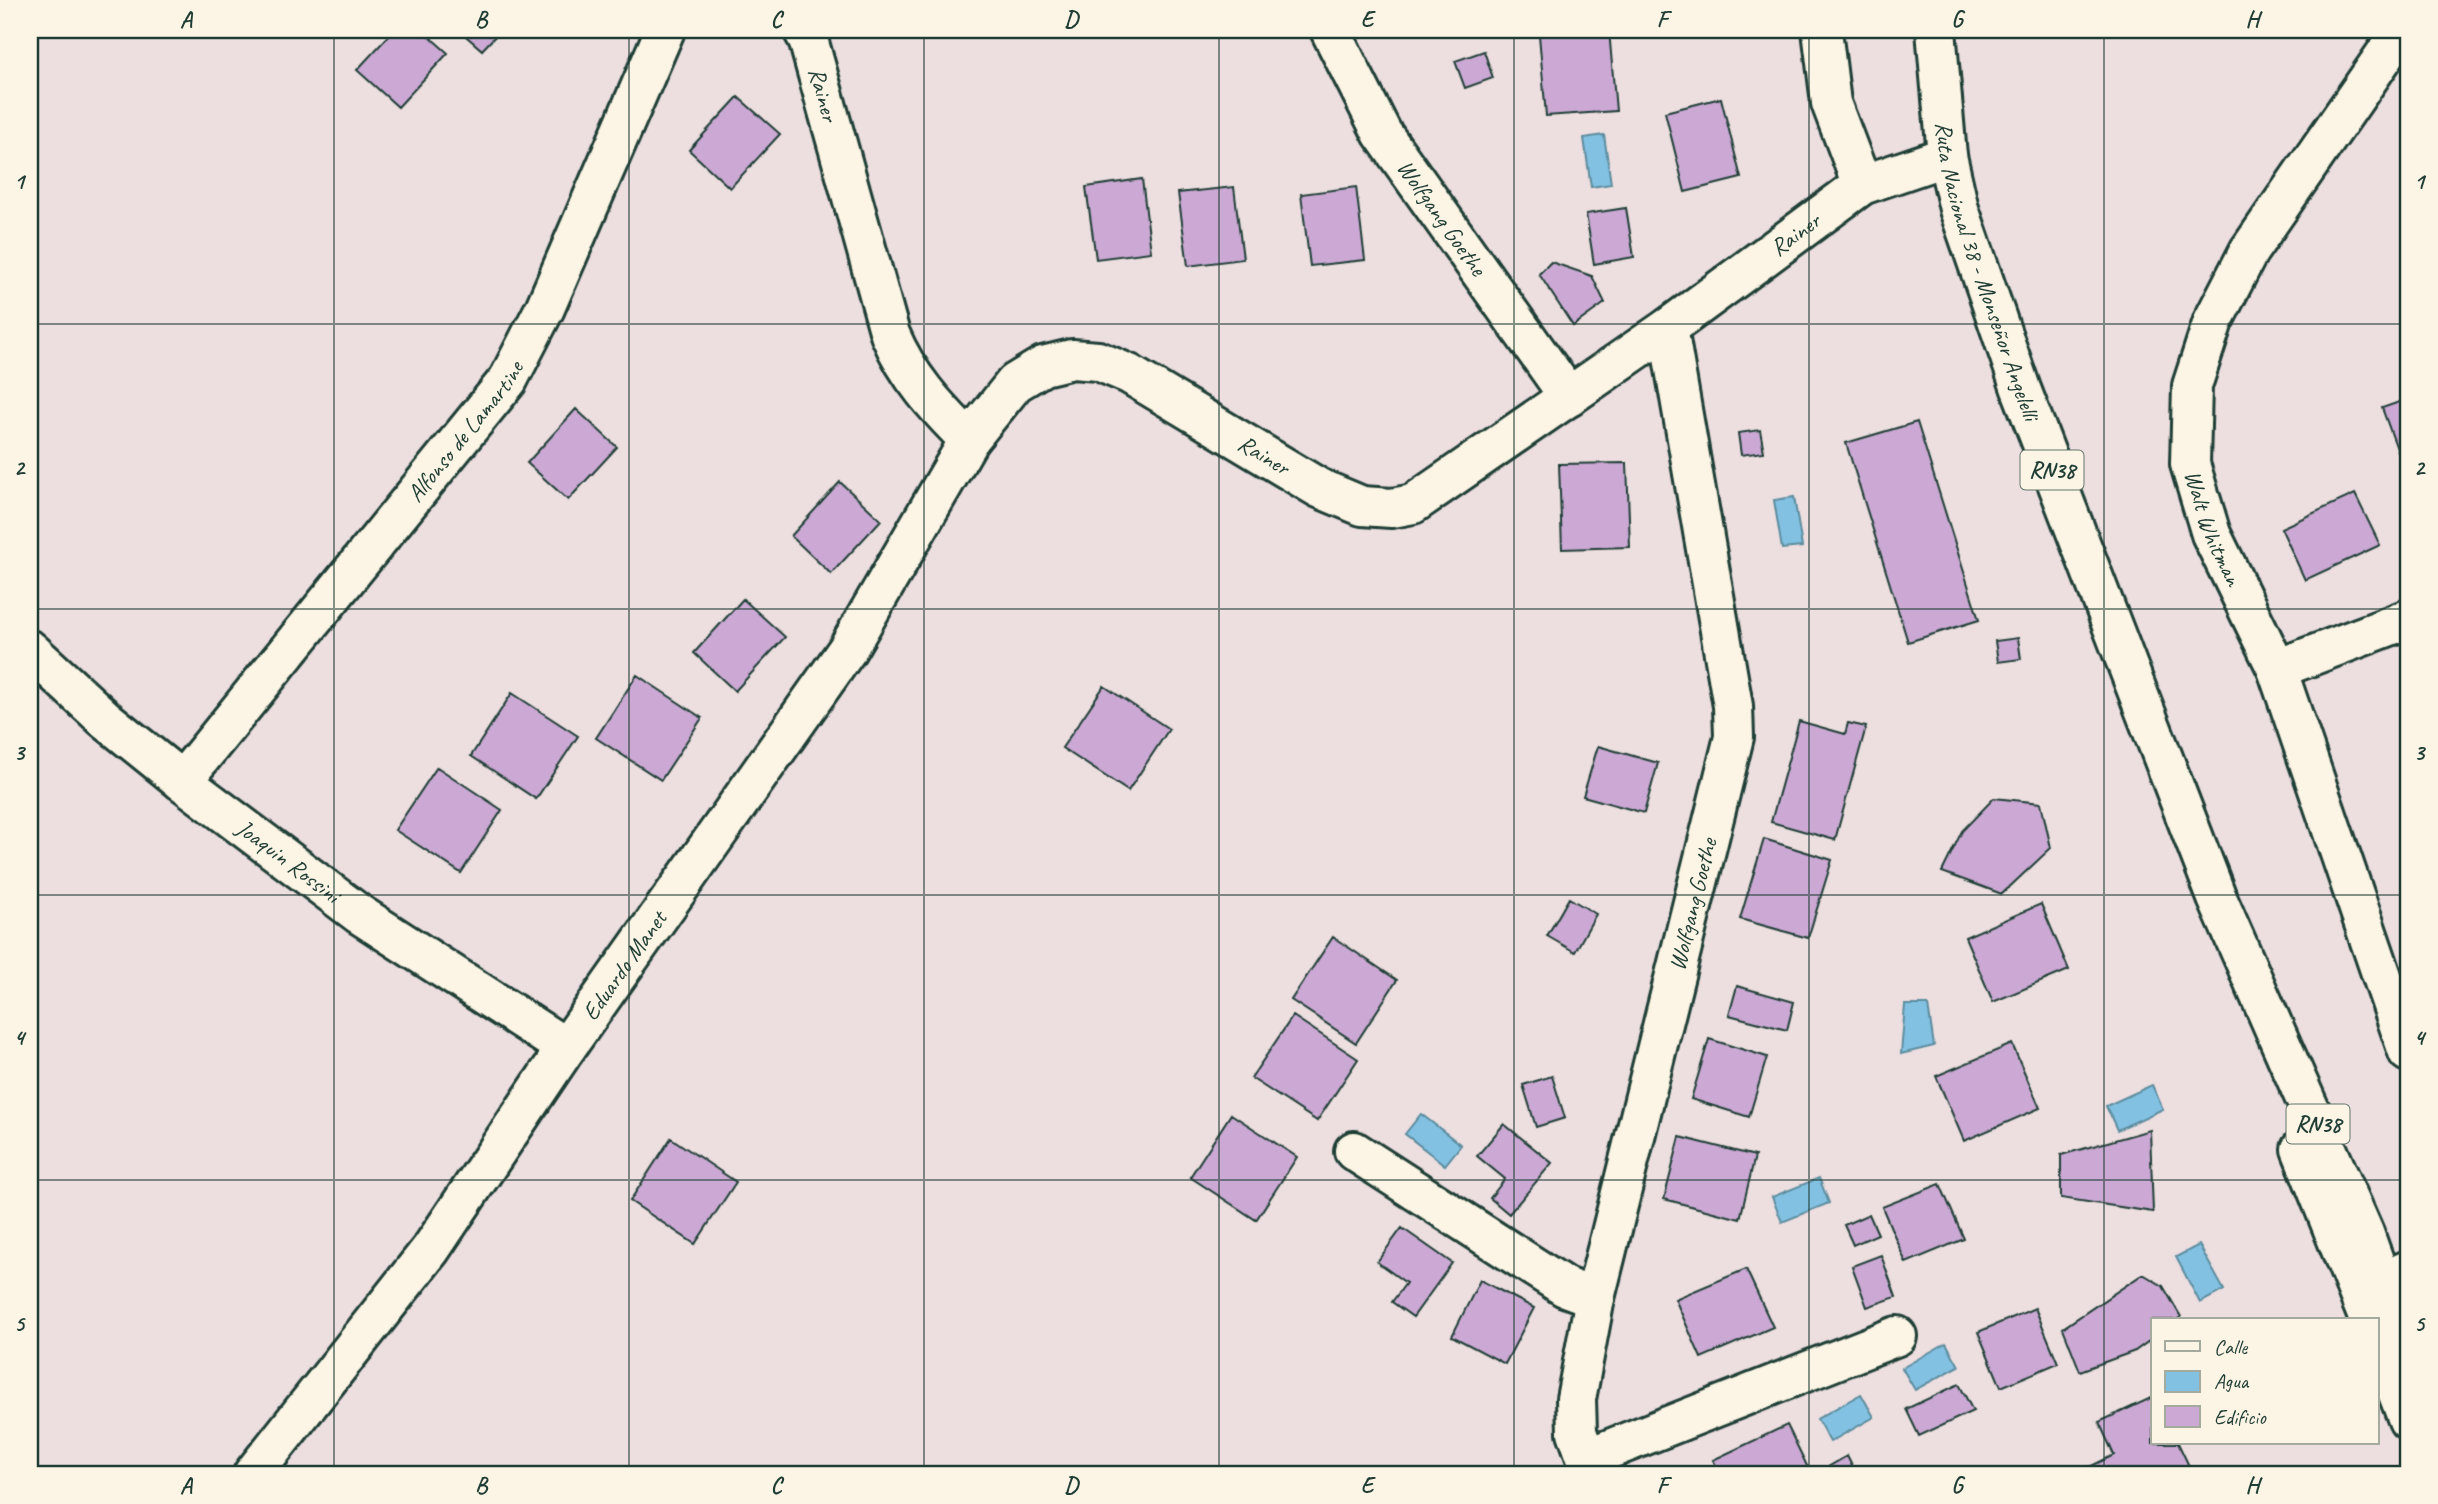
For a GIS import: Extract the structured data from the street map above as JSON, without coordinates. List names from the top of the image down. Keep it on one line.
{"streets":{"street":["Rainer","Wolfgang Goethe","Ruta Nacional 38 - Monseñor Angelelli","Alfonso de Lamartine","RN38","Walt Whitman","Joaquin Rossini","Eduardo Manet"]},"crossings":[["Rainer","Wolfgang Goethe"],["Rainer","Ruta Nacional 38 - Monseñor Angelelli"],["Rainer","Eduardo Manet"],["Alfonso de Lamartine","Joaquin Rossini"],["Joaquin Rossini","Eduardo Manet"]],"legend":["Calle","Agua","Edificio"],"grid":{"columns":["A","B","C","D","E","F","G","H"],"rows":["1","2","3","4","5"]}}
